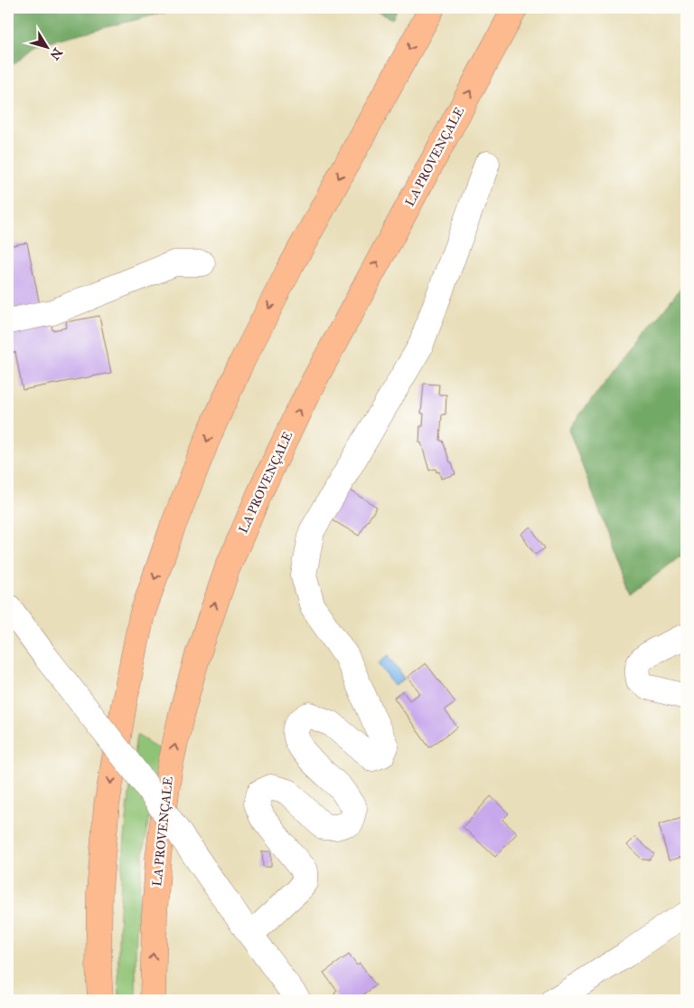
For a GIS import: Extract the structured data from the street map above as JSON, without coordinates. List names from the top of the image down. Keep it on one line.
{"streets":{"highway":["LA PROVENÇALE"]},"north":"bottom right"}
